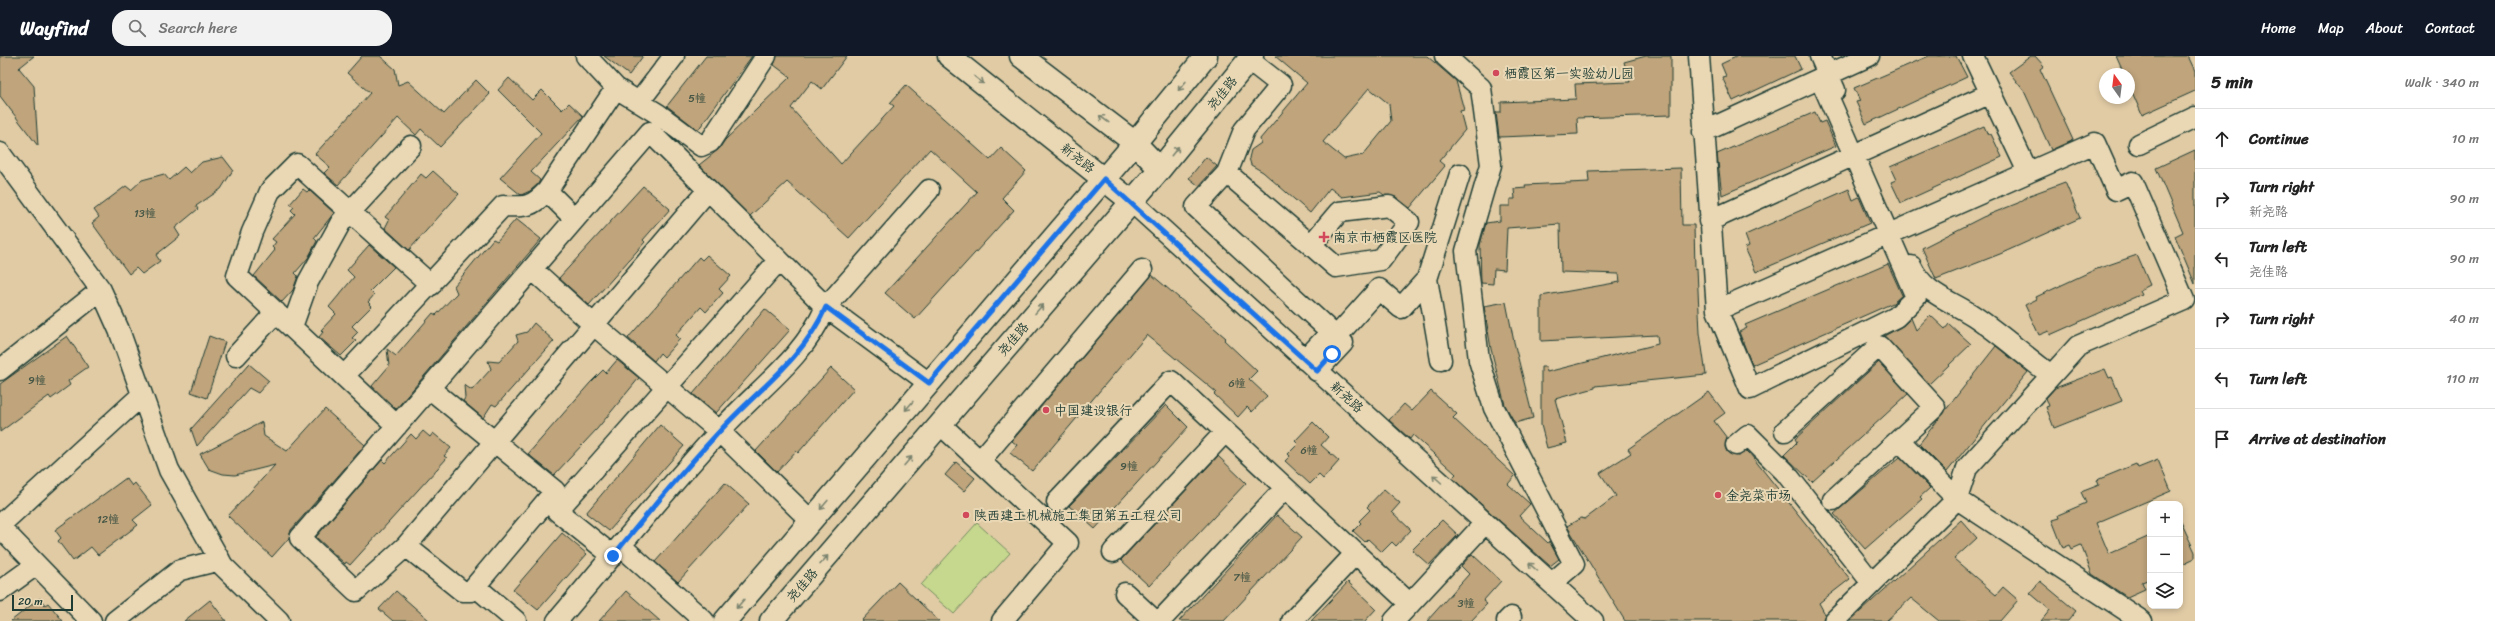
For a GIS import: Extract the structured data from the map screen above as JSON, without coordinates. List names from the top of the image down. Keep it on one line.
{"streets":{"main road":["尧佳路","新尧路"]},"crossings":[["尧佳路","新尧路"]],"places":{"other":["栖霞区第一实验幼儿园","中国建设银行","金尧菜市场","陕西建工机械施工集团第五工程公司"],"health":["南京市栖霞区医院"]},"house_numbers":["5幢","13幢","9幢","6幢","6幢","9幢","12幢","7幢","3幢"],"scale_bar":"20 m","north":"top","page":{"header":"Wayfind","search":"Search here","nav":["Home","Map","About","Contact"],"heading":["5 min","Walk · 340 m"],"list":[["Continue","10 m"],["Turn right","新尧路","90 m"],["Turn left","尧佳路","90 m"],["Turn right","40 m"],["Turn left","110 m"],"Arrive at destination"],"map_buttons":["+","−"],"scale":"20 m"}}
